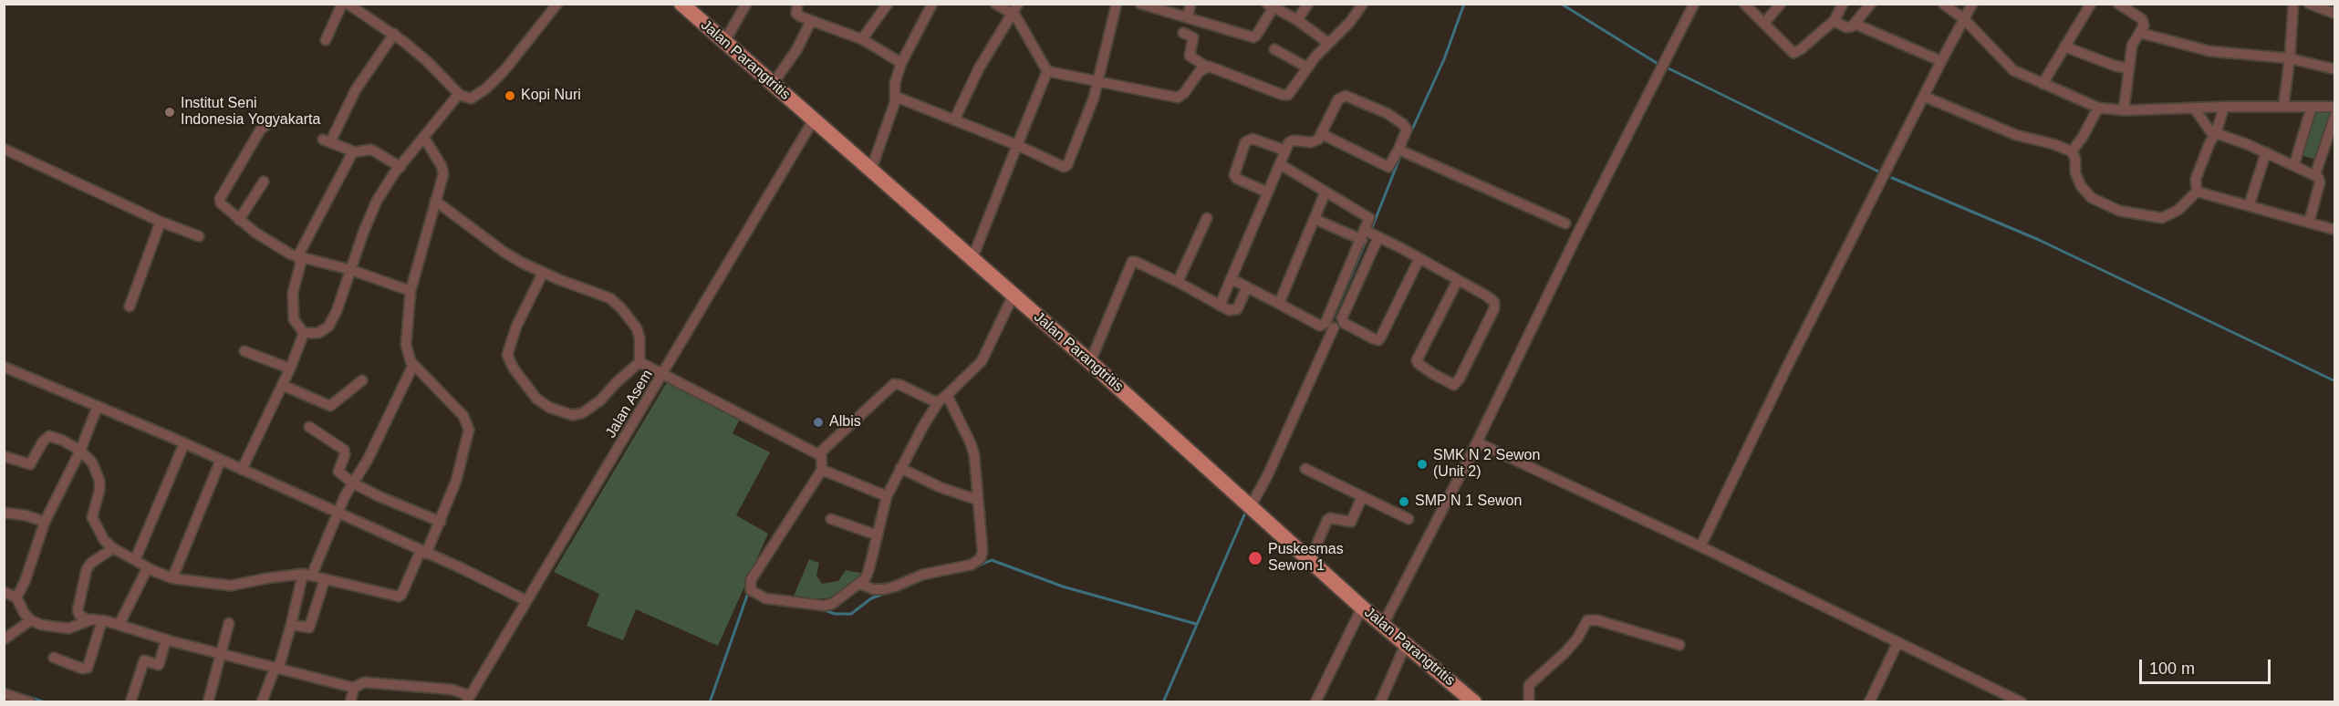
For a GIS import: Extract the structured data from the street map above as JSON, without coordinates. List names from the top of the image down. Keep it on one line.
{"streets":{"main road":["Jalan Parangtritis"],"street":["Jalan Asem"]},"crossings":[["Jalan Parangtritis","Jalan Asem"]],"places":["Kopi Nuri","Institut Seni Indonesia Yogyakarta","Albis","SMK N 2 Sewon (Unit 2)","SMP N 1 Sewon","Puskesmas Sewon 1"],"scale_bar":"100 m"}
